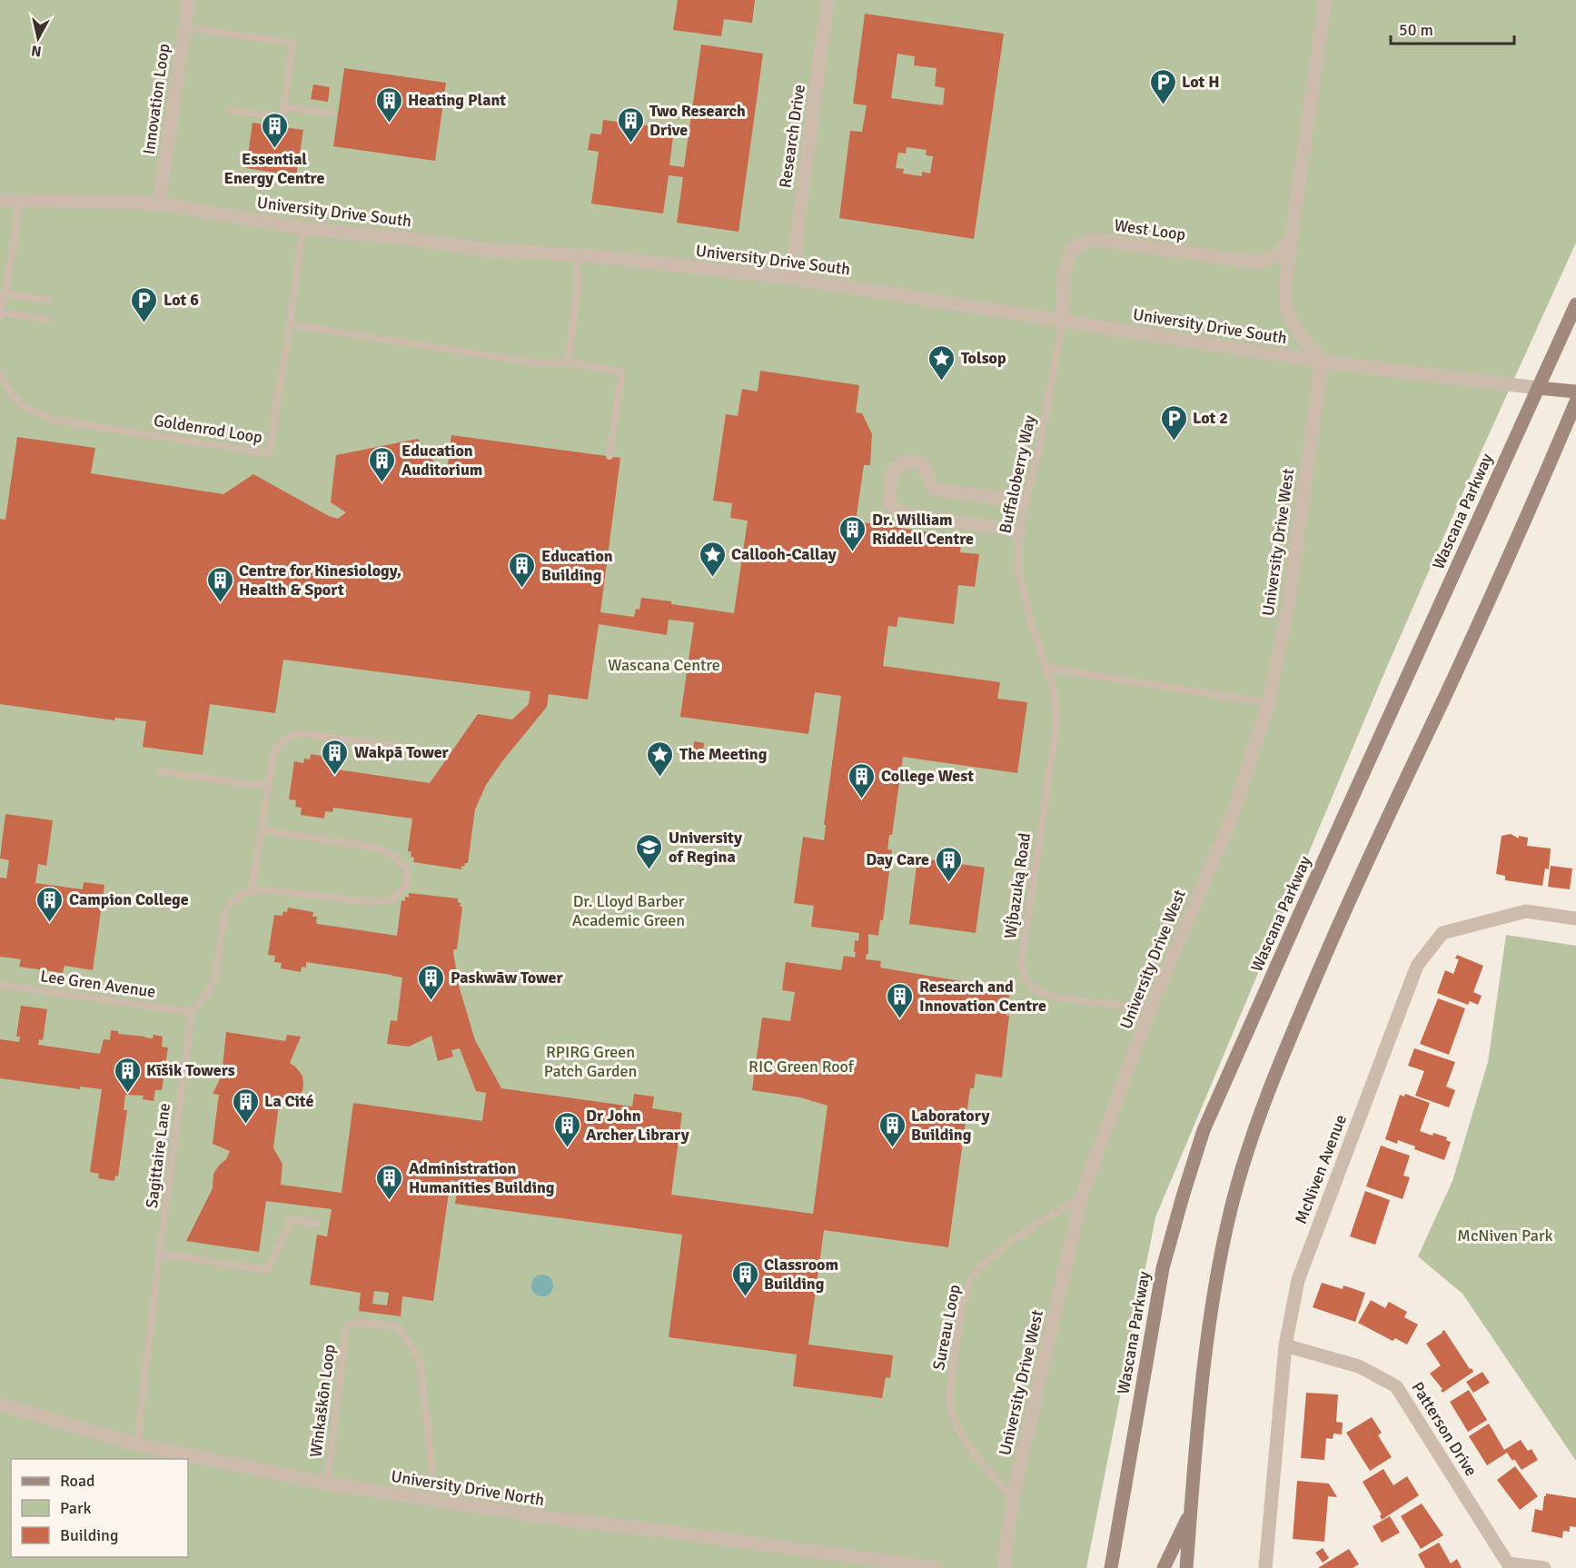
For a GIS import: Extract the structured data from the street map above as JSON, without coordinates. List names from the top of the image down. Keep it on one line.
{"streets":{"main road":["Wascana Parkway"],"street":["Innovation Loop","Research Drive","University Drive South","West Loop","University Drive West","McNiven Avenue","Patterson Drive","University Drive North"],"lane":["Goldenrod Loop","Buffaloberry Way","Wį́bazuką Road","Lee Gren Avenue","Sagittaire Lane","Sureau Loop","Wīnkaškōn Loop"]},"crossings":[["Innovation Loop","University Drive South"],["Research Drive","University Drive South"],["University Drive South","West Loop"],["University Drive South","Goldenrod Loop"],["University Drive South","Buffaloberry Way"],["University Drive South","Wascana Parkway"],["University Drive South","University Drive West"],["West Loop","Buffaloberry Way"],["Buffaloberry Way","Wį́bazuką Road"],["University Drive West","Wį́bazuką Road"],["University Drive West","Sureau Loop"],["Lee Gren Avenue","Sagittaire Lane"],["Sagittaire Lane","University Drive North"],["McNiven Avenue","Patterson Drive"],["Wīnkaškōn Loop","University Drive North"]],"parks":["Wascana Centre","Dr. Lloyd Barber Academic Green","RPIRG Green Patch Garden","RIC Green Roof","McNiven Park"],"places":{"parking":["Lot H","Lot 6","Lot 2"],"building":["Heating Plant","Two Research Drive","Essential Energy Centre","Education Auditorium","Dr. William Riddell Centre","Education Building","Centre for Kinesiology, Health & Sport","Wakpā Tower","College West","Day Care","Campion College","Paskwāw Tower","Research and Innovation Centre","Kīšik Towers","La Cité","Dr John Archer Library","Laboratory Building","Administration Humanities Building","Classroom Building"],"place":["Tolsop","Callooh-Callay","The Meeting"],"school or university":["University of Regina"]},"legend":["Road","Park","Building"],"scale_bar":"50 m","north":"bottom"}
